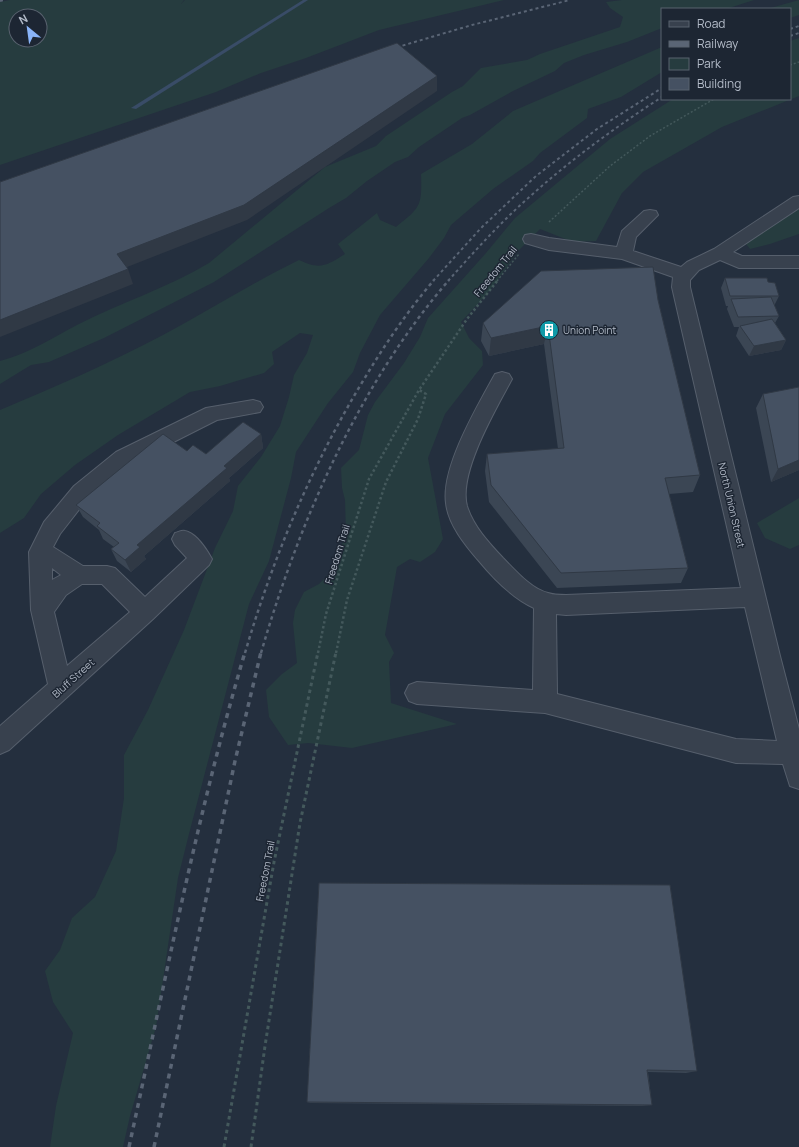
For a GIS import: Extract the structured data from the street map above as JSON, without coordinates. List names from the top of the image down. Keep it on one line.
{"streets":{"street":["North Union Street","Bluff Street"],"path":["Freedom Trail"]},"places":{"building":["Union Point"]},"legend":["Road","Railway","Park","Building"],"north":"top left"}
